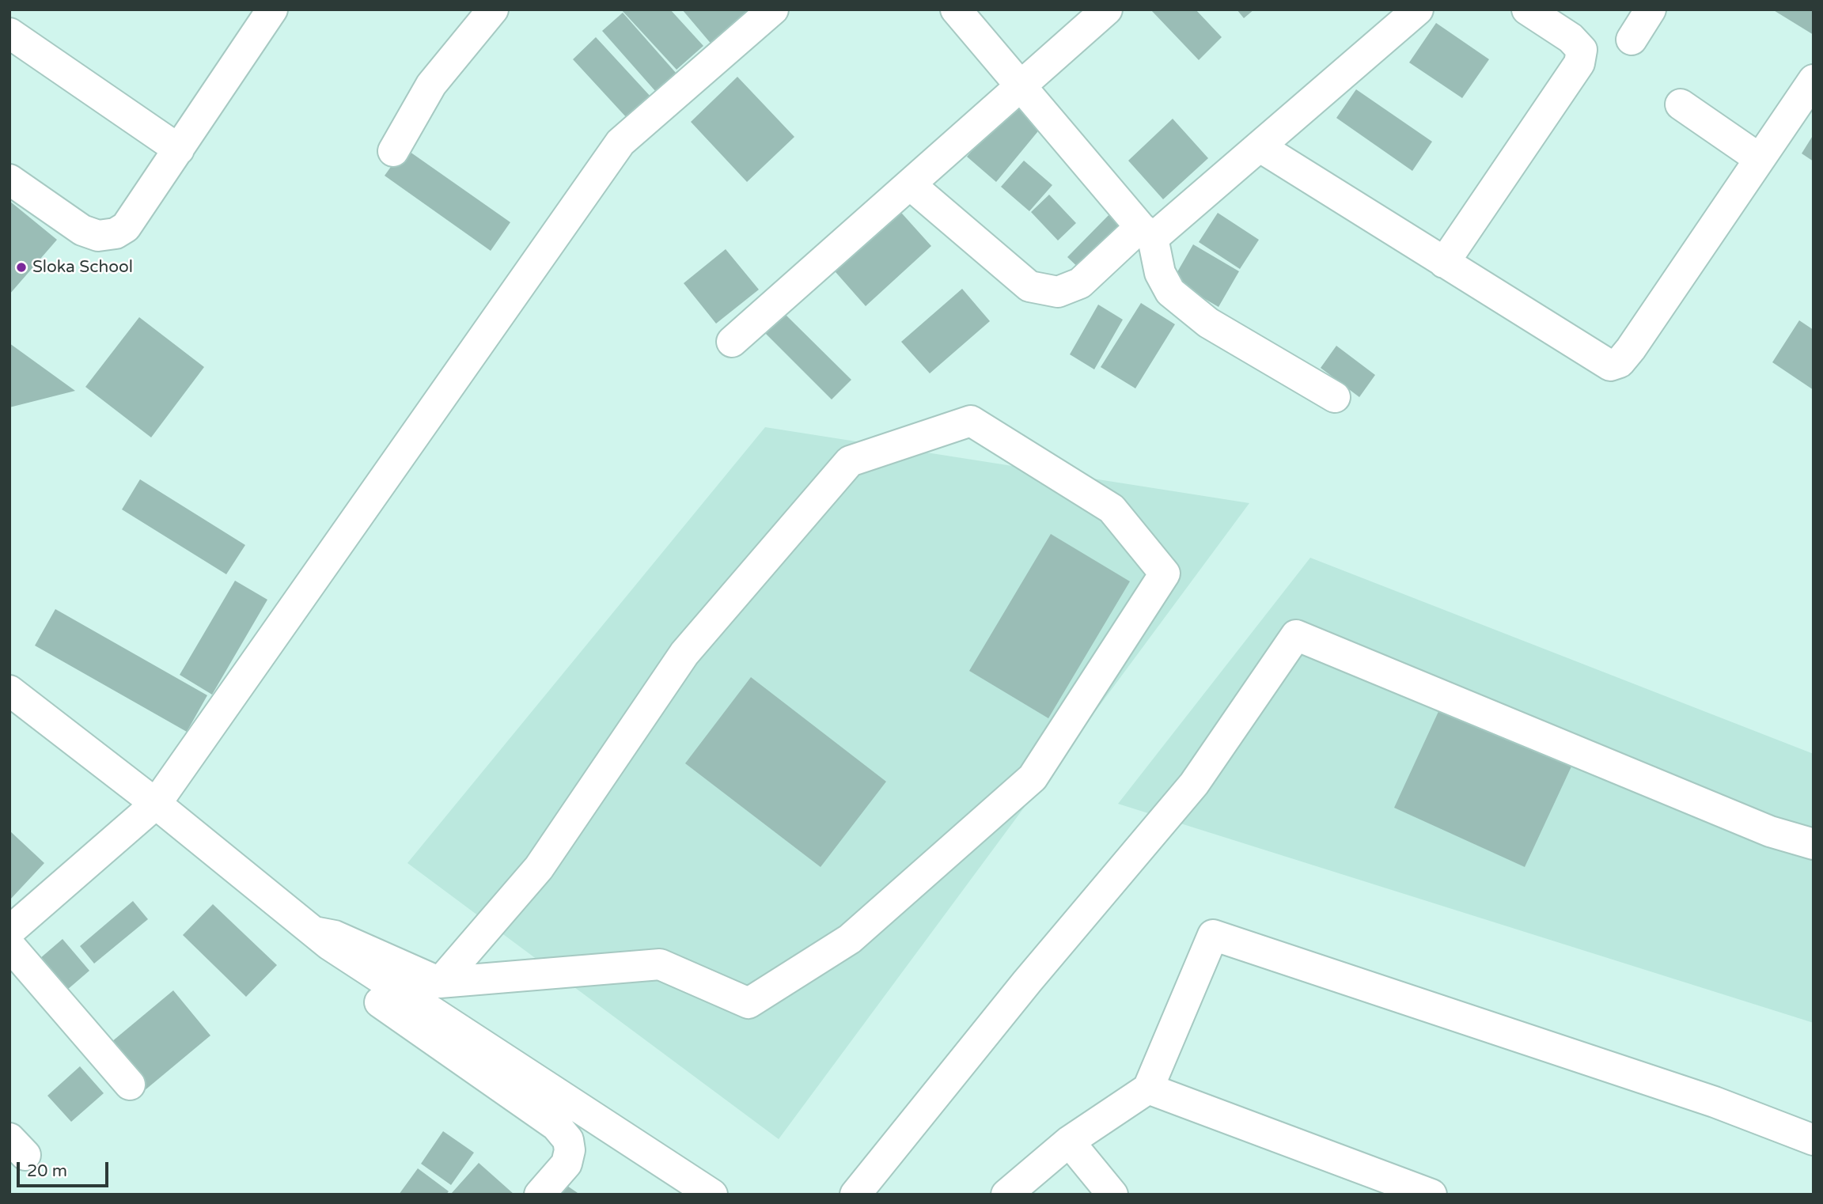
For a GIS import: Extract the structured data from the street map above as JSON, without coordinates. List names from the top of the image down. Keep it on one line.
{"places":["Sloka School"],"scale_bar":"20 m"}
